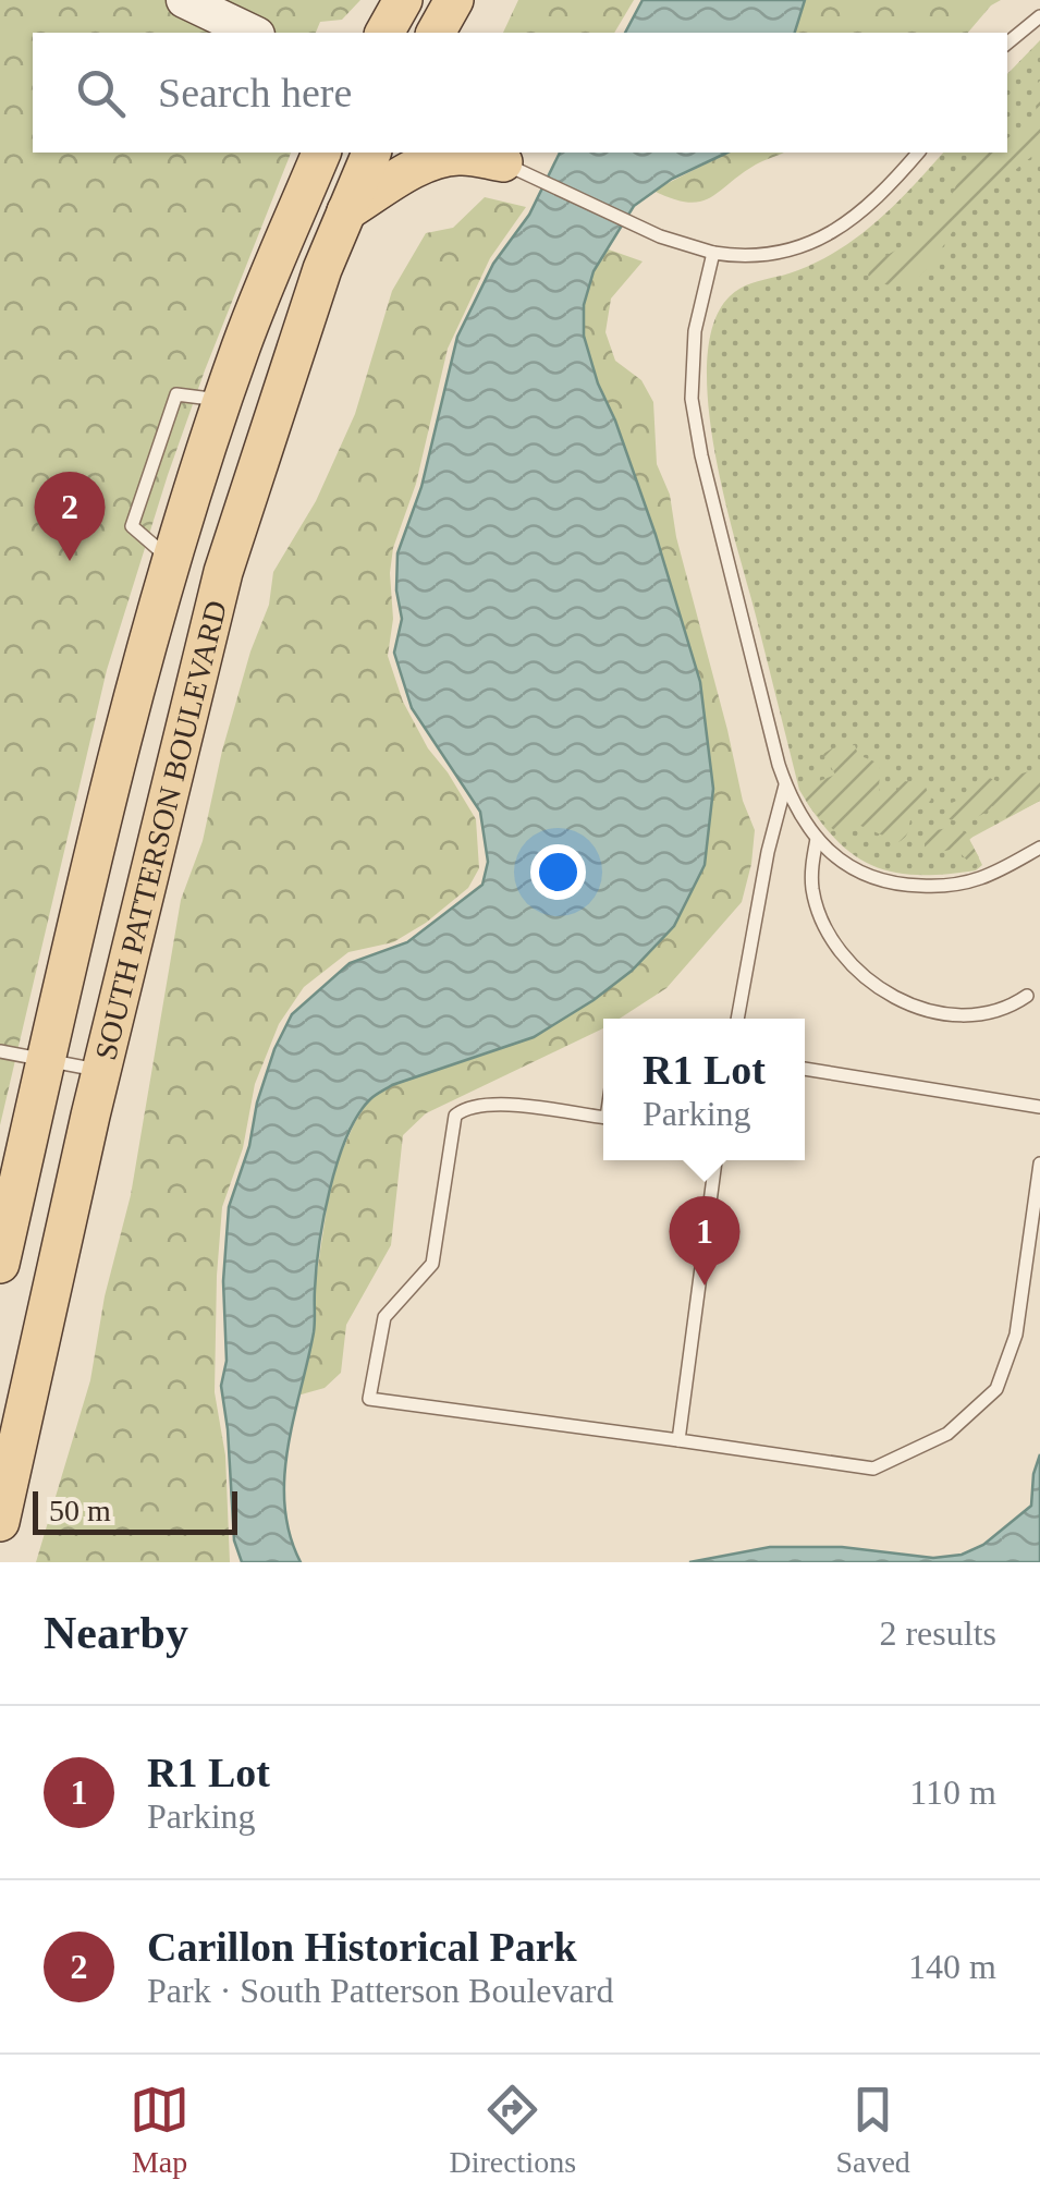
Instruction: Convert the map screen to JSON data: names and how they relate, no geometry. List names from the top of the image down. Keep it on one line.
{"streets":{"main road":["SOUTH PATTERSON BOULEVARD"]},"scale_bar":"50 m","page":{"search":"Search here","pins":["2","1"],"popup":["R1 Lot","Parking"],"scale":"50 m","heading":["Nearby","2 results"],"list":[{"mark":"1","name":"R1 Lot","note":"Parking","value":"110 m"},{"mark":"2","name":"Carillon Historical Park","note":"Park · South Patterson Boulevard","value":"140 m"}],"nav":["Map","Directions","Saved"]}}
